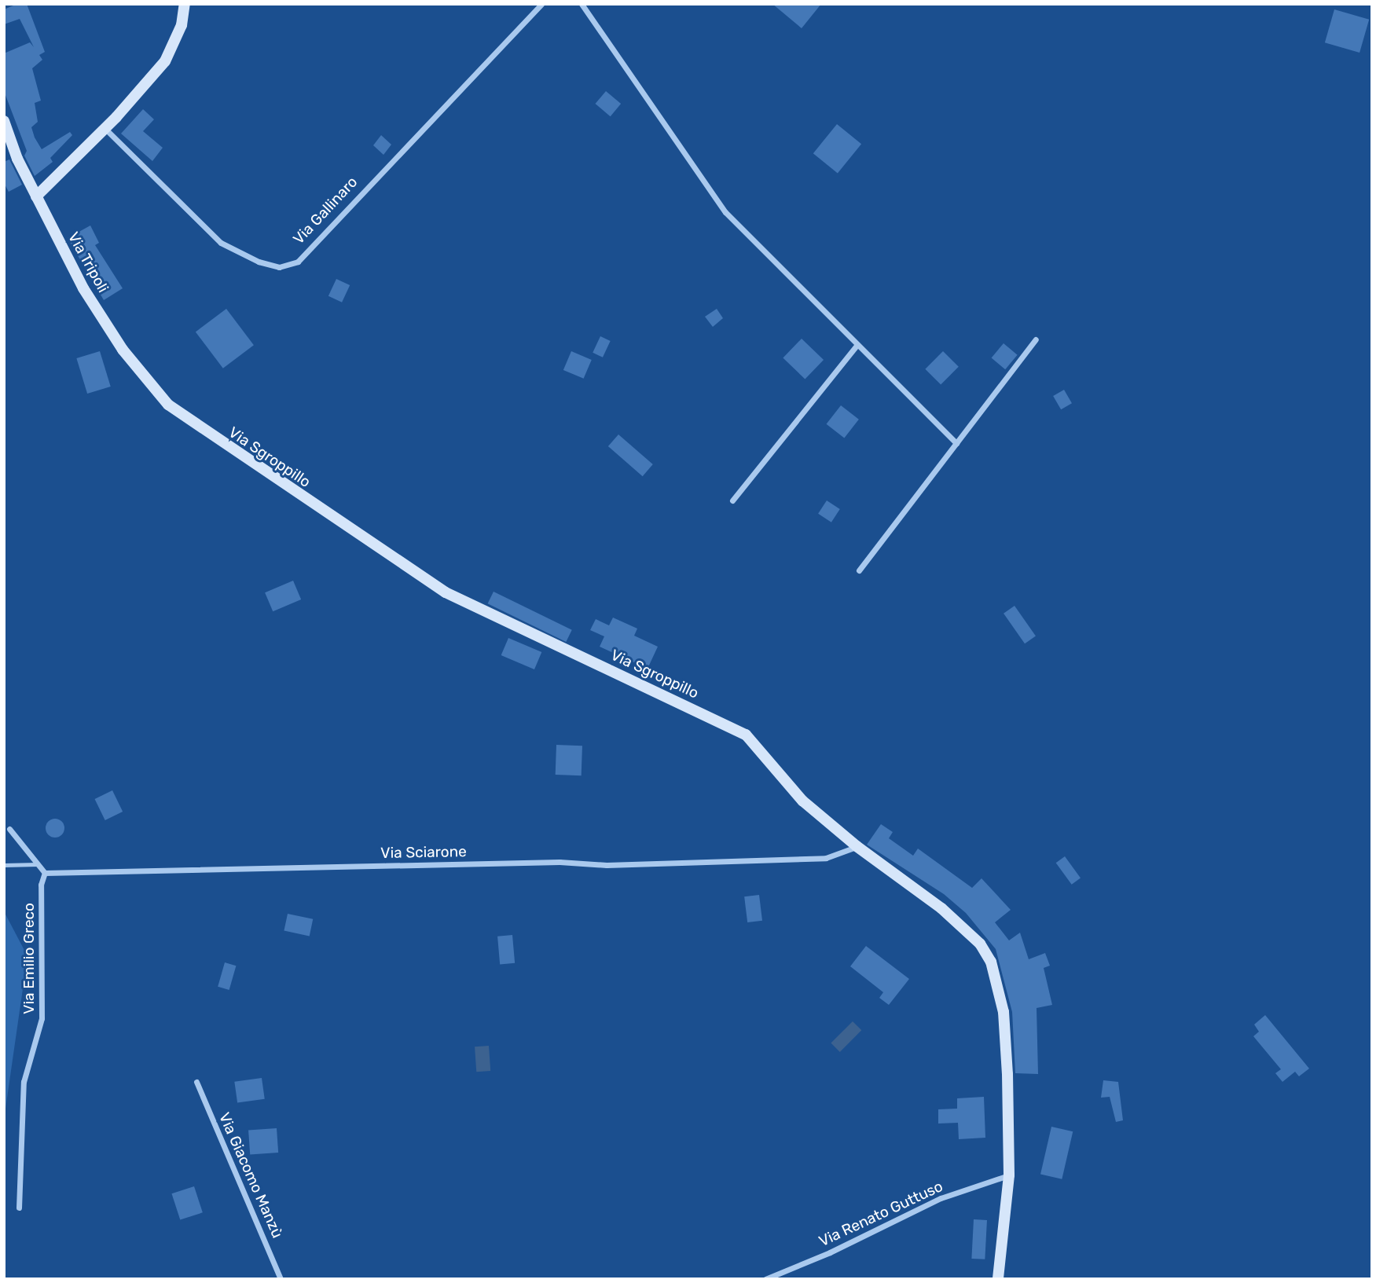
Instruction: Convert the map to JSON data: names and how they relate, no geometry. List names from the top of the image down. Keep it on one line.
{"streets":{"main road":["Via Tripoli","Via Sgroppillo"],"street":["Via Gallinaro","Via Sciarone","Via Emilio Greco","Via Giacomo Manzù","Via Renato Guttuso"]},"crossings":[["Via Tripoli","Via Sgroppillo"],["Via Sgroppillo","Via Sciarone"],["Via Sgroppillo","Via Renato Guttuso"],["Via Sciarone","Via Emilio Greco"]]}
